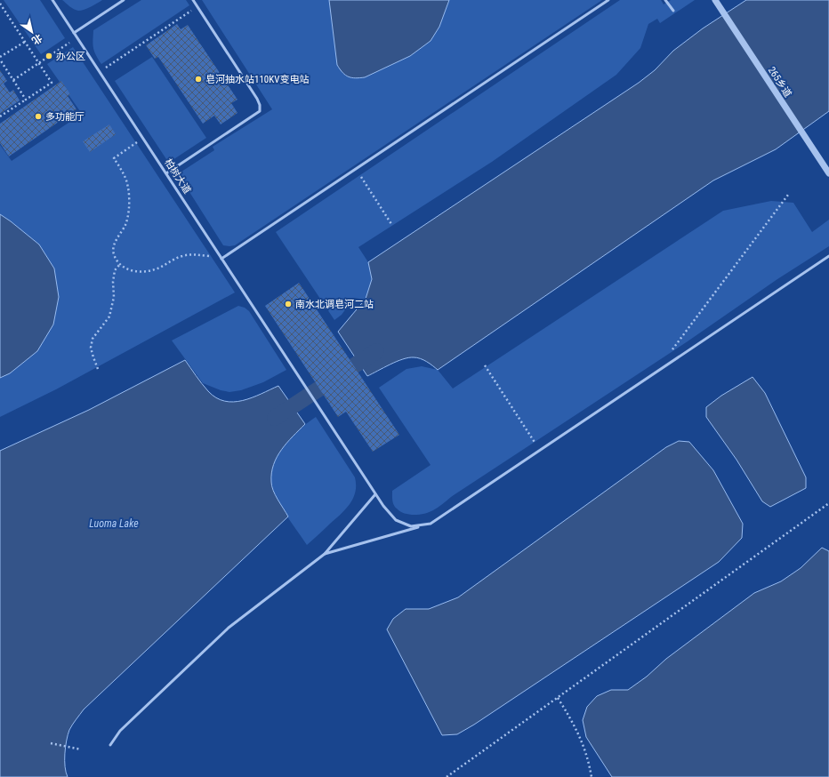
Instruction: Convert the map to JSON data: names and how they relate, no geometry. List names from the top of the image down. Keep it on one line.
{"streets":{"street":["265乡道"],"lane":["柏树大道"]},"water":["Luoma Lake"],"places":["办公区","皂河抽水站110KV变电站","多功能厅","南水北调皂河二站"],"north":"bottom right"}
